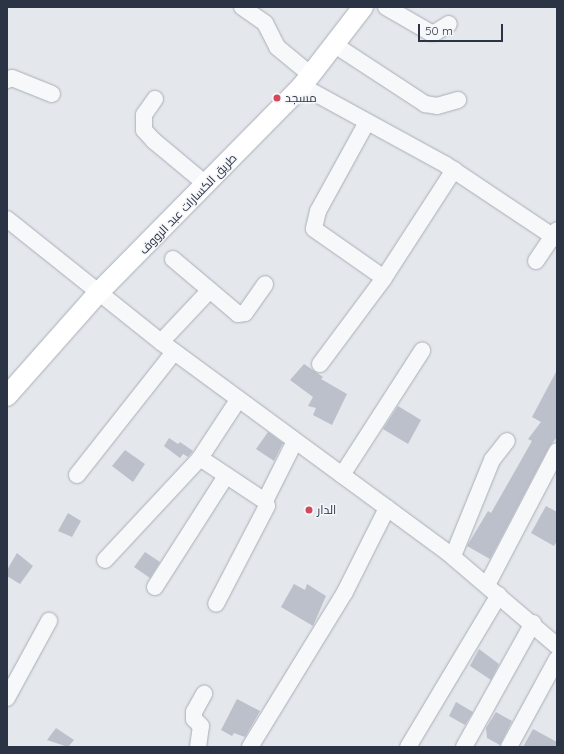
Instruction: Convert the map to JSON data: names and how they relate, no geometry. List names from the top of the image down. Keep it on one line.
{"streets":{"main road":["طريق الكسارات عبد الرووف"]},"places":["مسجد","الدار"],"scale_bar":"50 m"}
